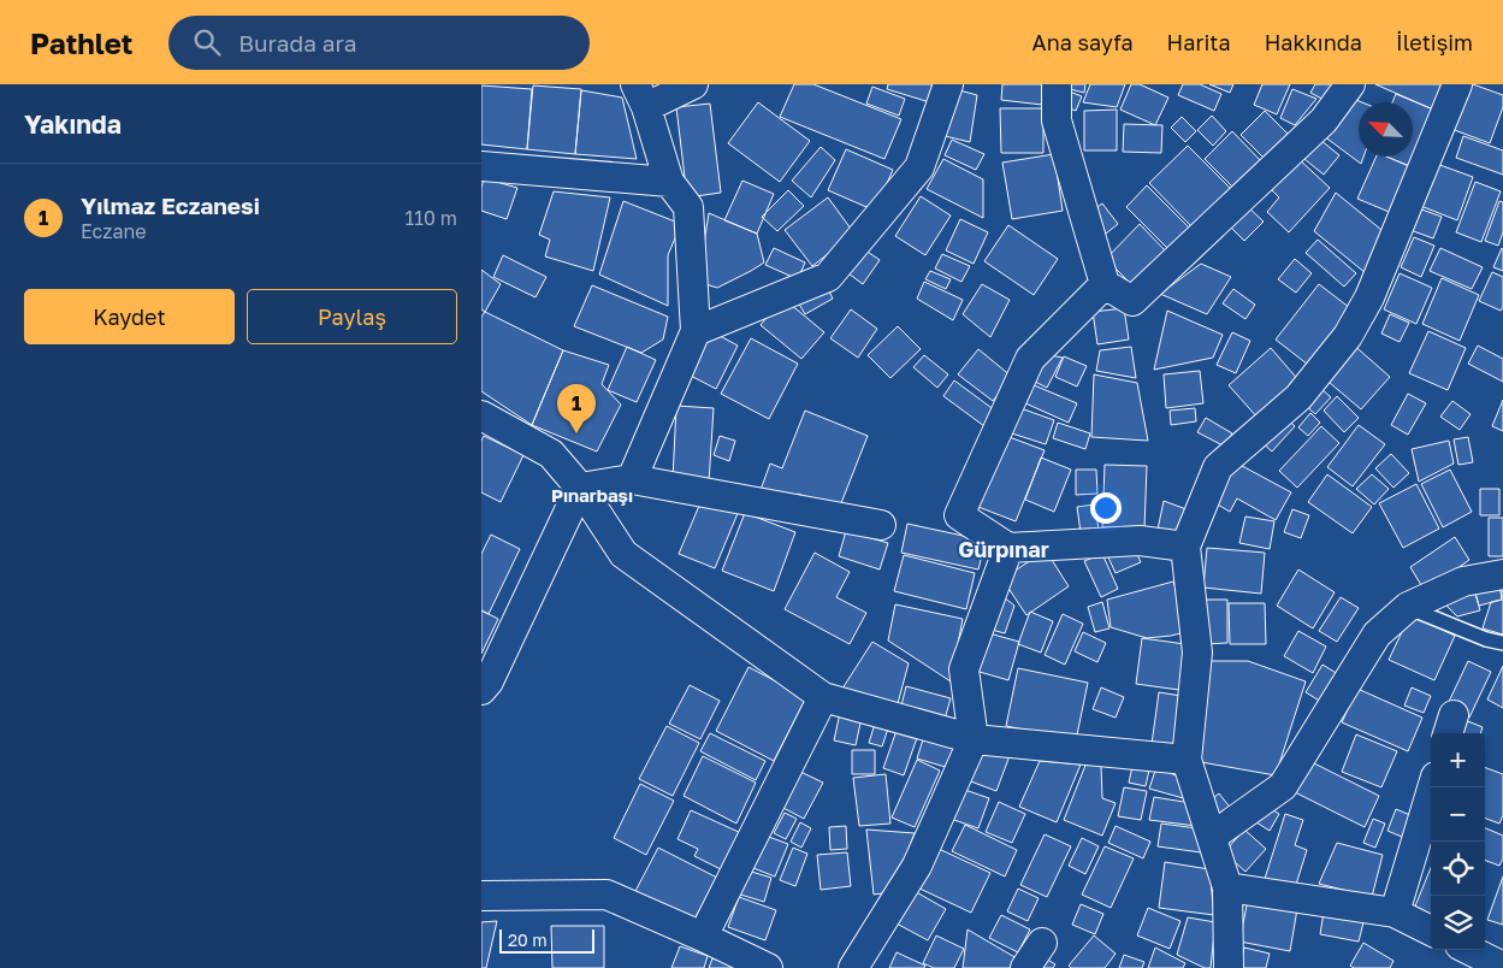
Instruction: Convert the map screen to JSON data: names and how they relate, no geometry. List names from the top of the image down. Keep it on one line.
{"districts":["Pınarbaşı","Gürpınar"],"scale_bar":"20 m","north":"top left","page":{"header":"Pathlet","search":"Burada ara","nav":["Ana sayfa","Harita","Hakkında","İletişim"],"heading":"Yakında","list":[{"mark":"1","name":"Yılmaz Eczanesi","note":"Eczane","value":"110 m"}],"buttons":["Kaydet","Paylaş"],"pins":"1","map_buttons":["+","−"],"scale":"20 m"}}
